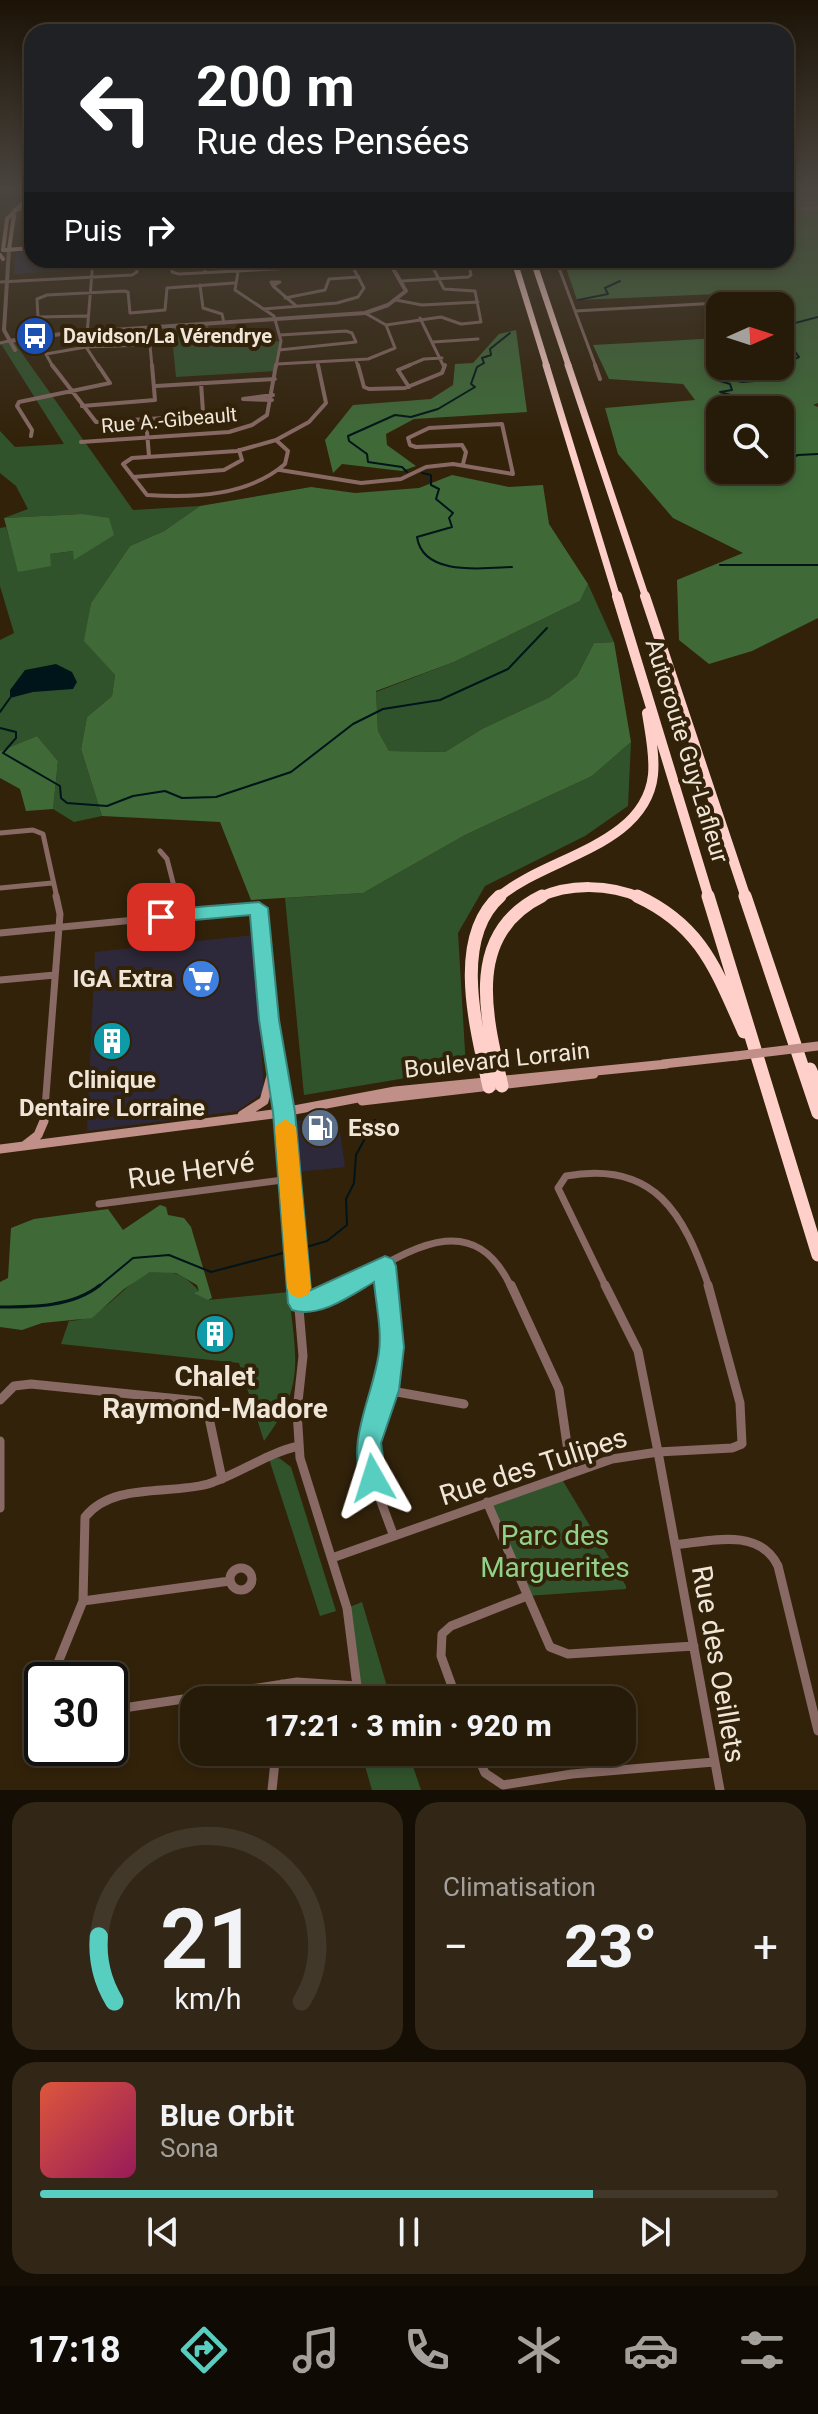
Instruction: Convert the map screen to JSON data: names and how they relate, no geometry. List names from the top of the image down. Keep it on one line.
{"streets":{"highway":["Autoroute Guy-Lafleur"],"main road":["Boulevard Lorrain"],"street":["Rue A.-Gibeault","Rue Hervé","Rue des Tulipes","Rue des Oeillets"]},"crossings":[["Rue des Tulipes","Rue des Oeillets"]],"parks":["Parc des Marguerites"],"places":{"bus stop":["Davidson/La Vérendrye"],"supermarket":["IGA Extra"],"building":["Clinique Dentaire Lorraine","Chalet Raymond-Madore"],"fuel station":["Esso"]},"north":"right","page":{"turn":["200 m","Rue des Pensées"],"then":"Puis","limit":"30","trip":"17:21 · 3 min · 920 m","tile":"Climatisation","heat":["−","23°","+"],"song":["Blue Orbit","Sona"],"tabs":"17:18","gauge":["21","km/h"]}}
